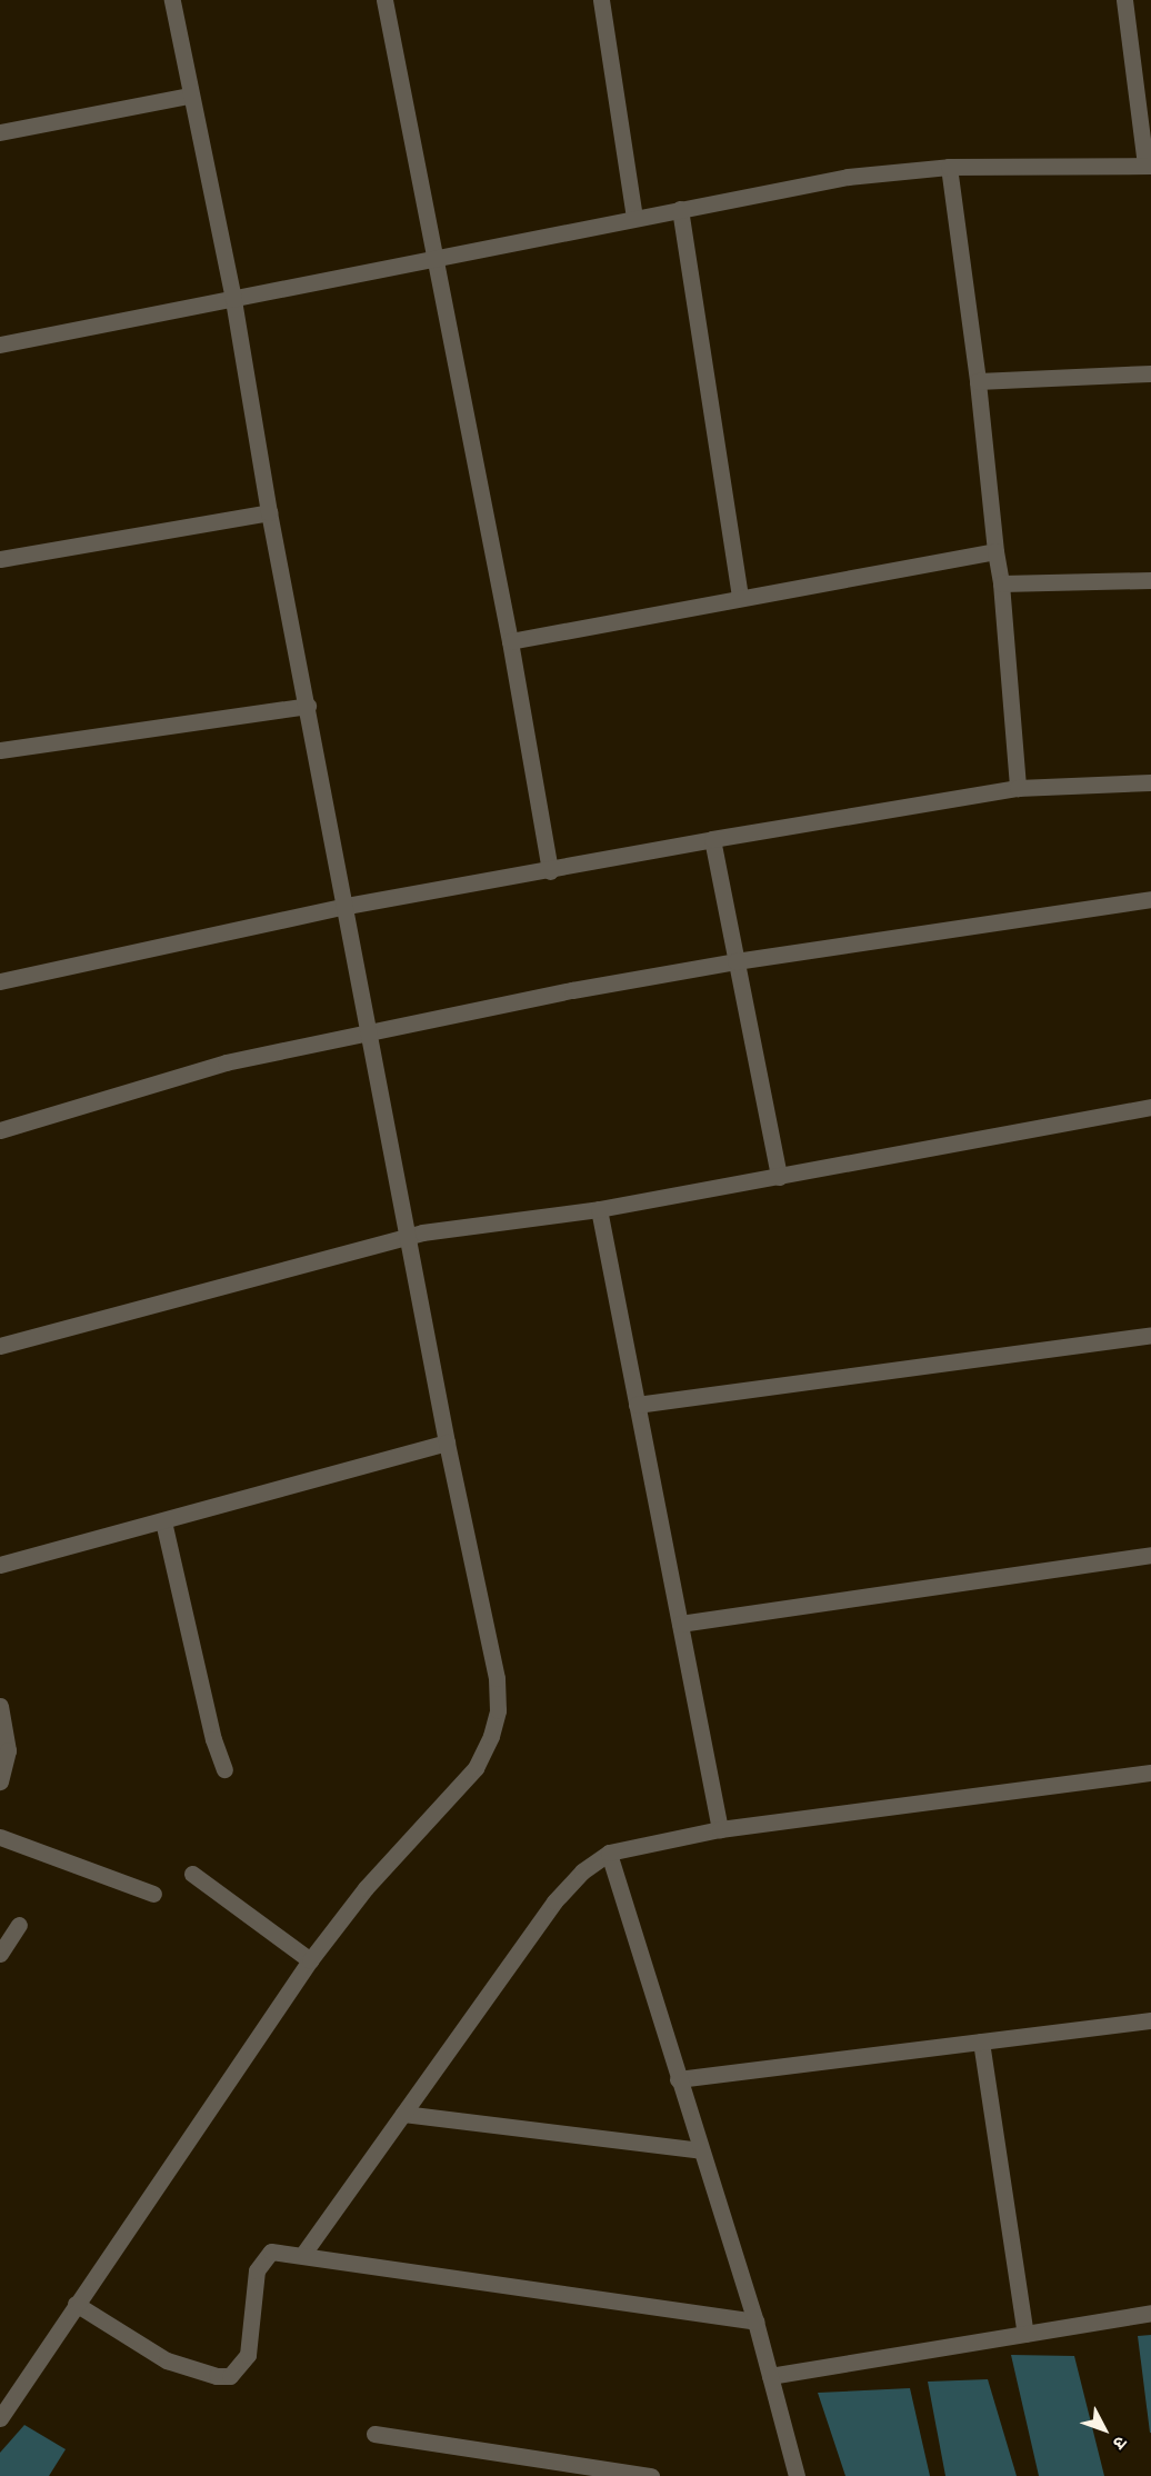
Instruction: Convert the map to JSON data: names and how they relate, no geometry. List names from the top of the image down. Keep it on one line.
{"north":"bottom right"}
